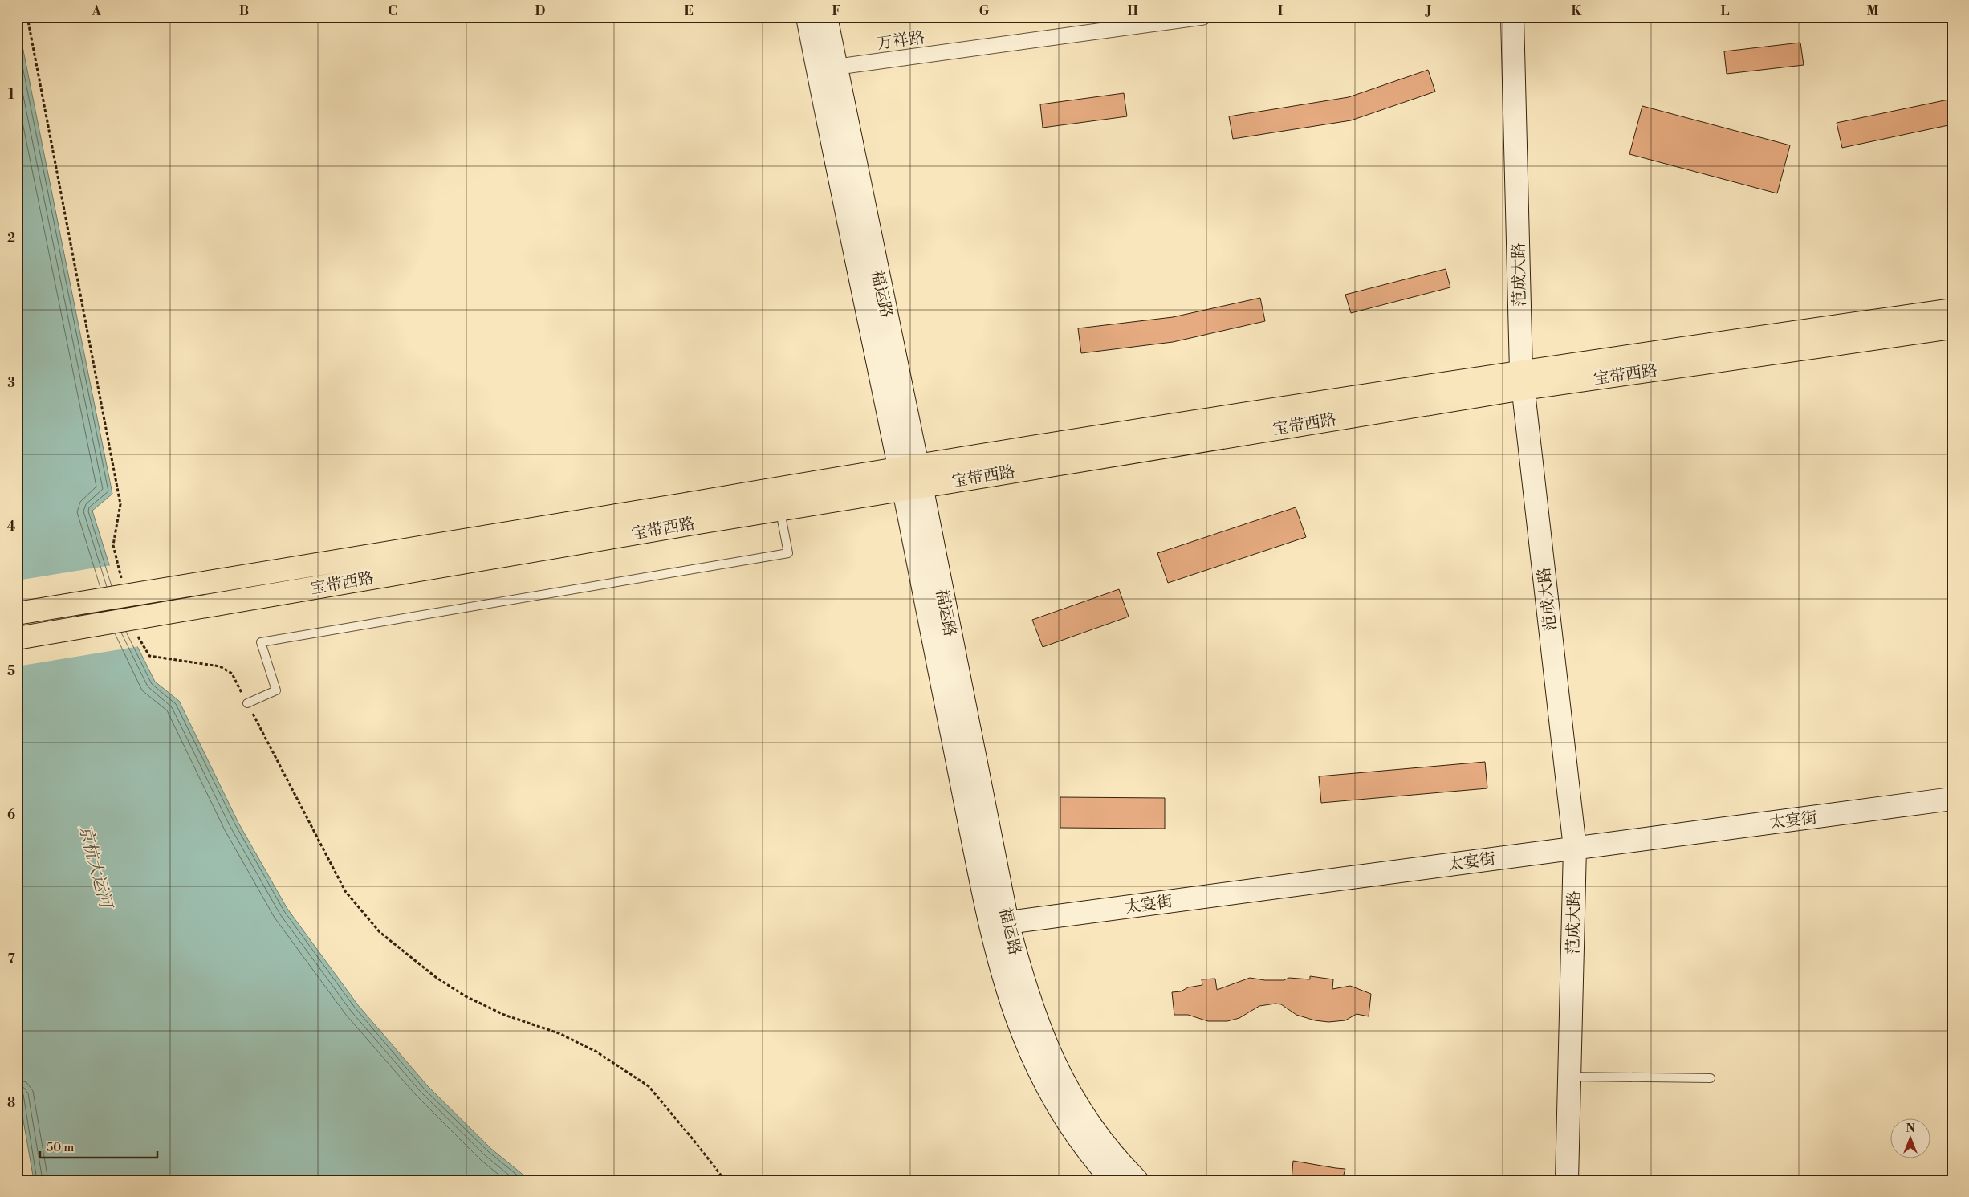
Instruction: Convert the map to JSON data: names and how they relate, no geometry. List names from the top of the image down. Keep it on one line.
{"streets":{"main road":["宝带西路"],"street":["万祥路","范成大路","福运路","太宴街"]},"crossings":[["万祥路","福运路"],["范成大路","宝带西路"],["范成大路","太宴街"],["福运路","宝带西路"],["福运路","太宴街"]],"water":["京杭大运河"],"scale_bar":"50 m","north":"top","grid":{"columns":["A","B","C","D","E","F","G","H","I","J","K","L","M"],"rows":["1","2","3","4","5","6","7","8"]}}
